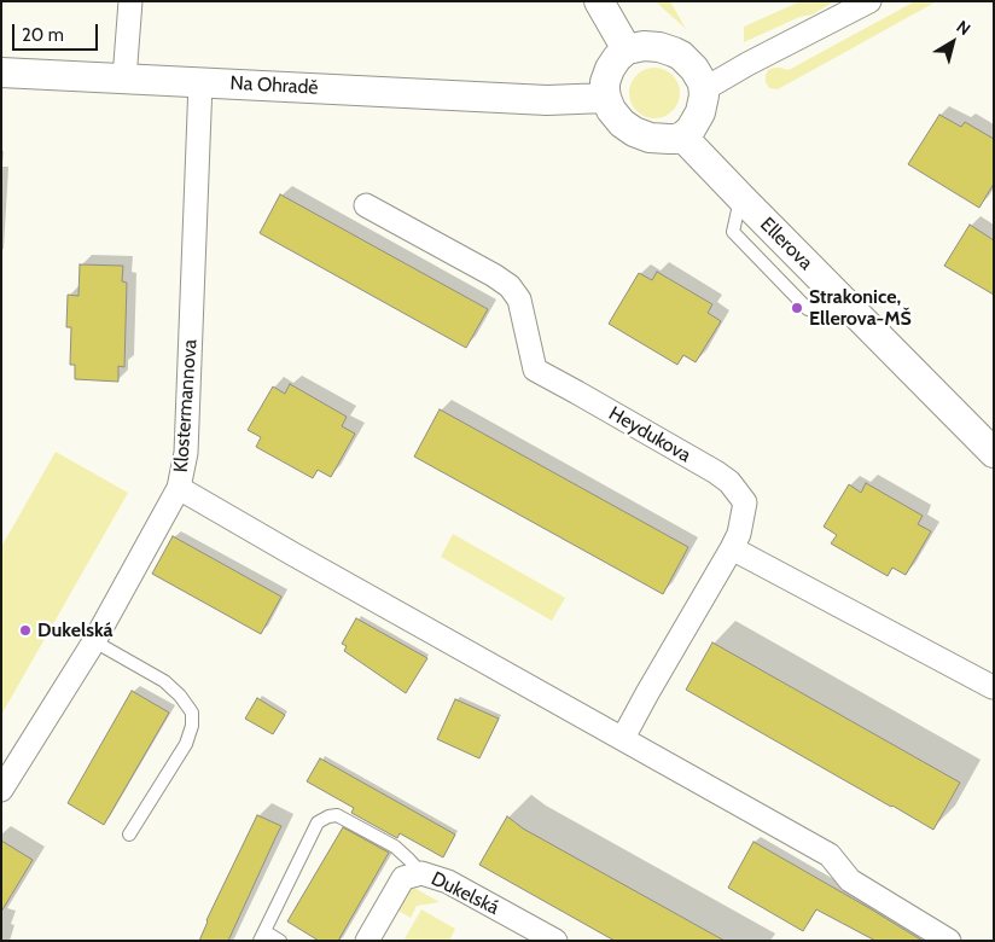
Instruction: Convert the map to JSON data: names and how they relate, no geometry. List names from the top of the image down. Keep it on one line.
{"streets":{"street":["Na Ohradě","Ellerova","Klostermannova","Heydukova","Dukelská"]},"crossings":[["Na Ohradě","Ellerova"],["Na Ohradě","Klostermannova"]],"places":["Strakonice, Ellerova-MŠ","Dukelská"],"scale_bar":"20 m","north":"top right"}
